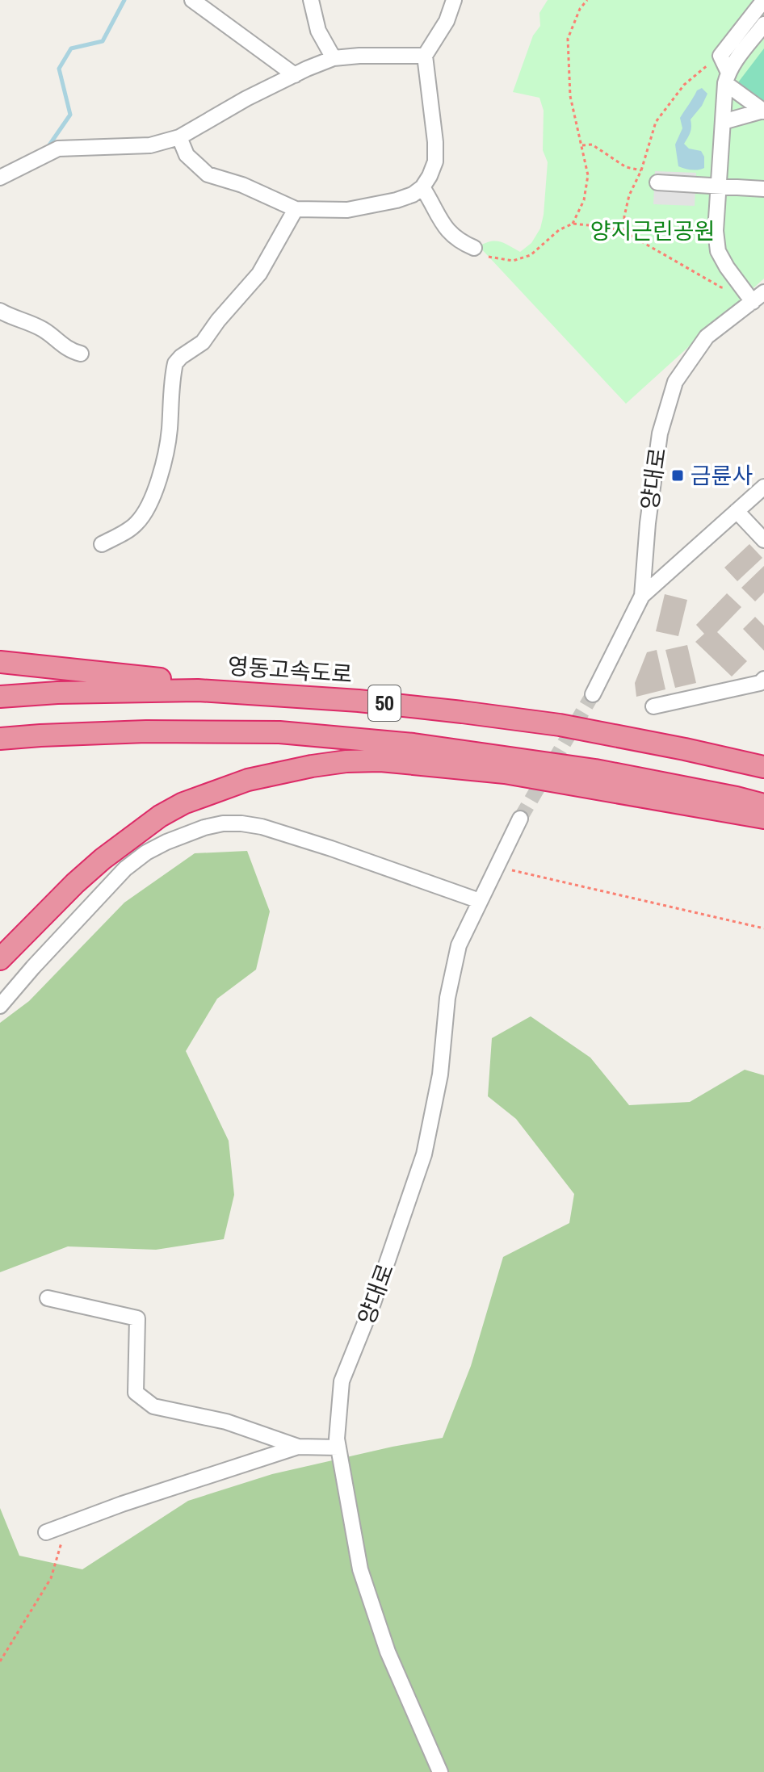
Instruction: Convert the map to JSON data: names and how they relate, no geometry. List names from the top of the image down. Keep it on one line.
{"streets":{"highway":["영동고속도로","50"],"street":["양대로"]},"parks":["양지근린공원"],"places":{"transit":["금륜사"]}}
